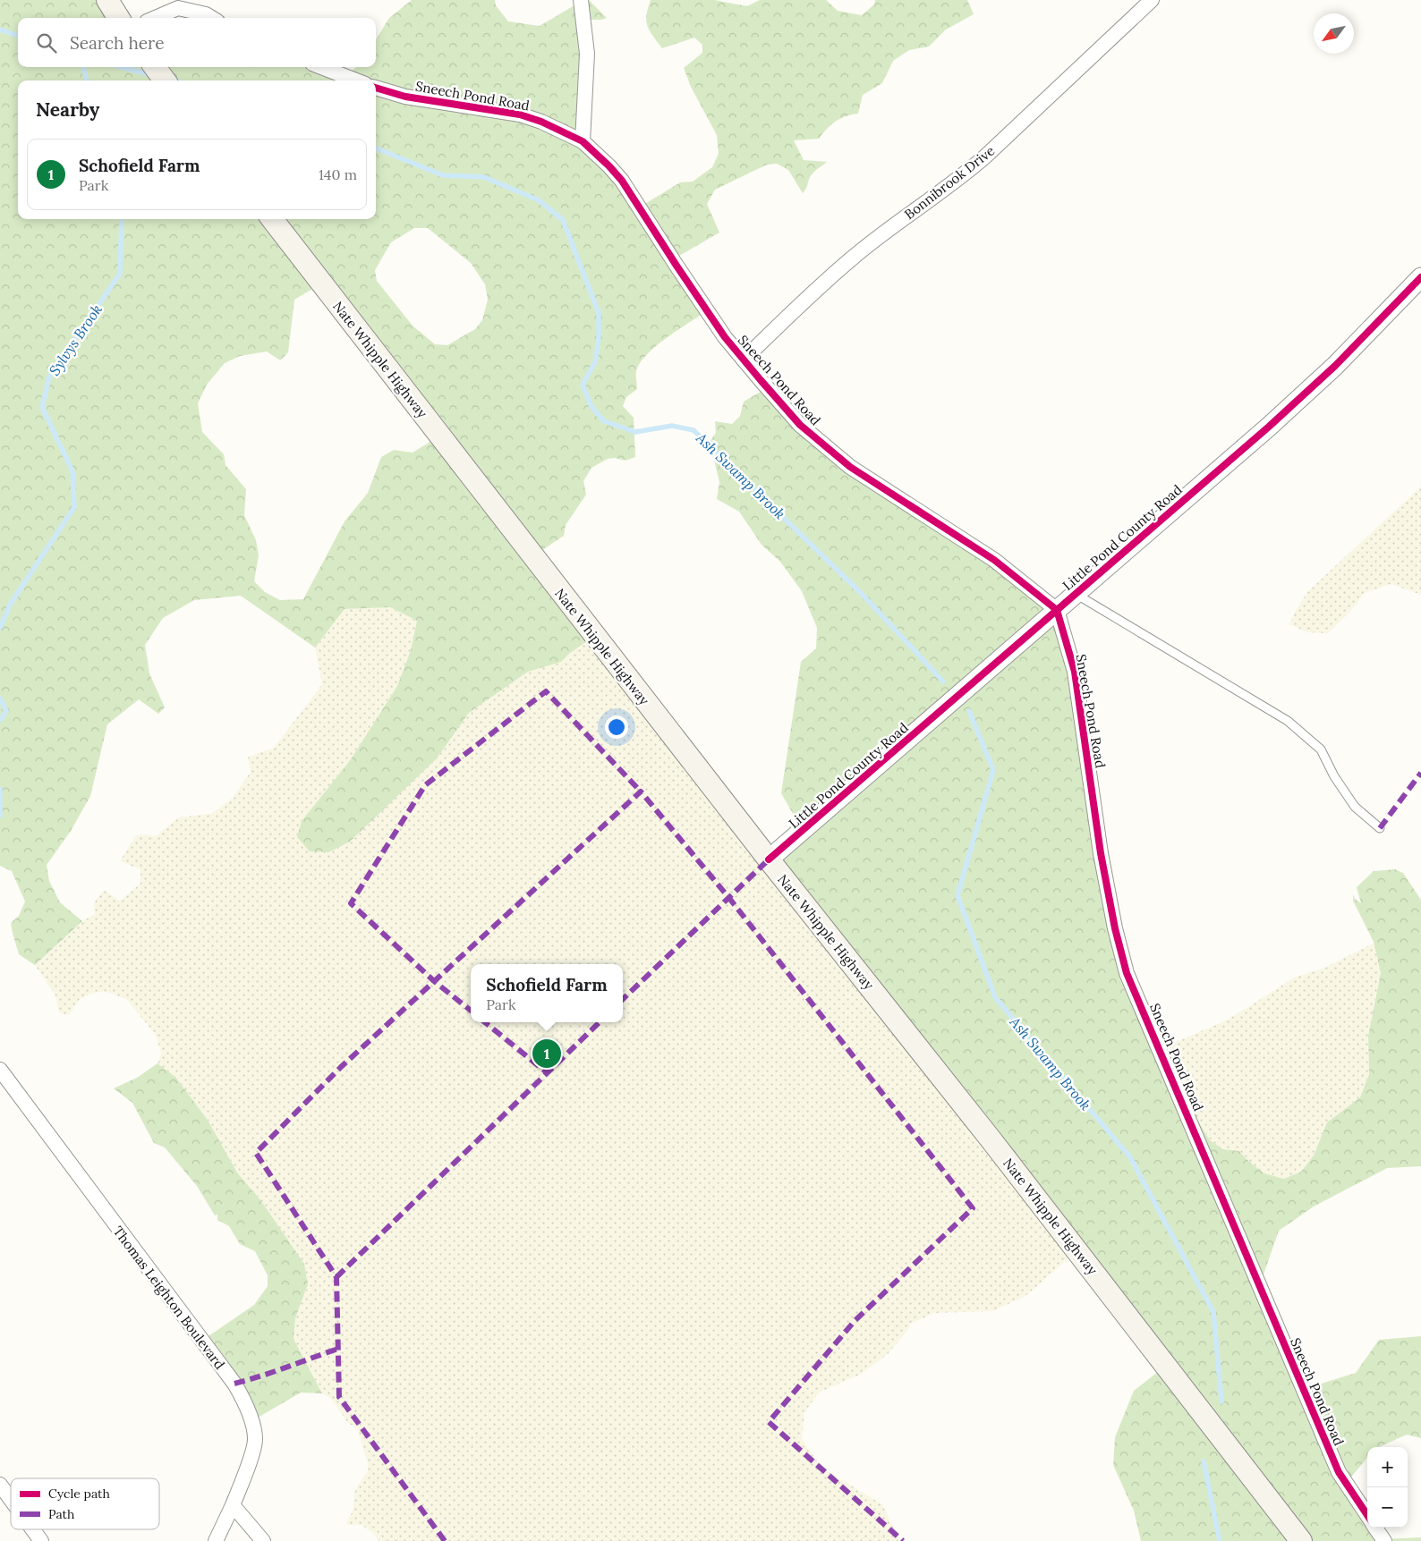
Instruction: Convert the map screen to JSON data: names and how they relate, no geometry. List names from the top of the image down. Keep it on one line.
{"streets":{"main road":["Nate Whipple Highway"],"street":["Sneech Pond Road","Bonnibrook Drive","Little Pond County Road","Thomas Leighton Boulevard"]},"crossings":[["Sneech Pond Road","Bonnibrook Drive"],["Sneech Pond Road","Little Pond County Road"],["Nate Whipple Highway","Little Pond County Road"]],"water":["Sylvys Brook","Ash Swamp Brook"],"legend":["Cycle path","Path"],"north":"bottom left","page":{"search":"Search here","heading":"Nearby","list":[{"mark":"1","name":"Schofield Farm","note":"Park","value":"140 m"}],"popup":["Schofield Farm","Park"],"pins":"1","map_buttons":["+","−"]}}
